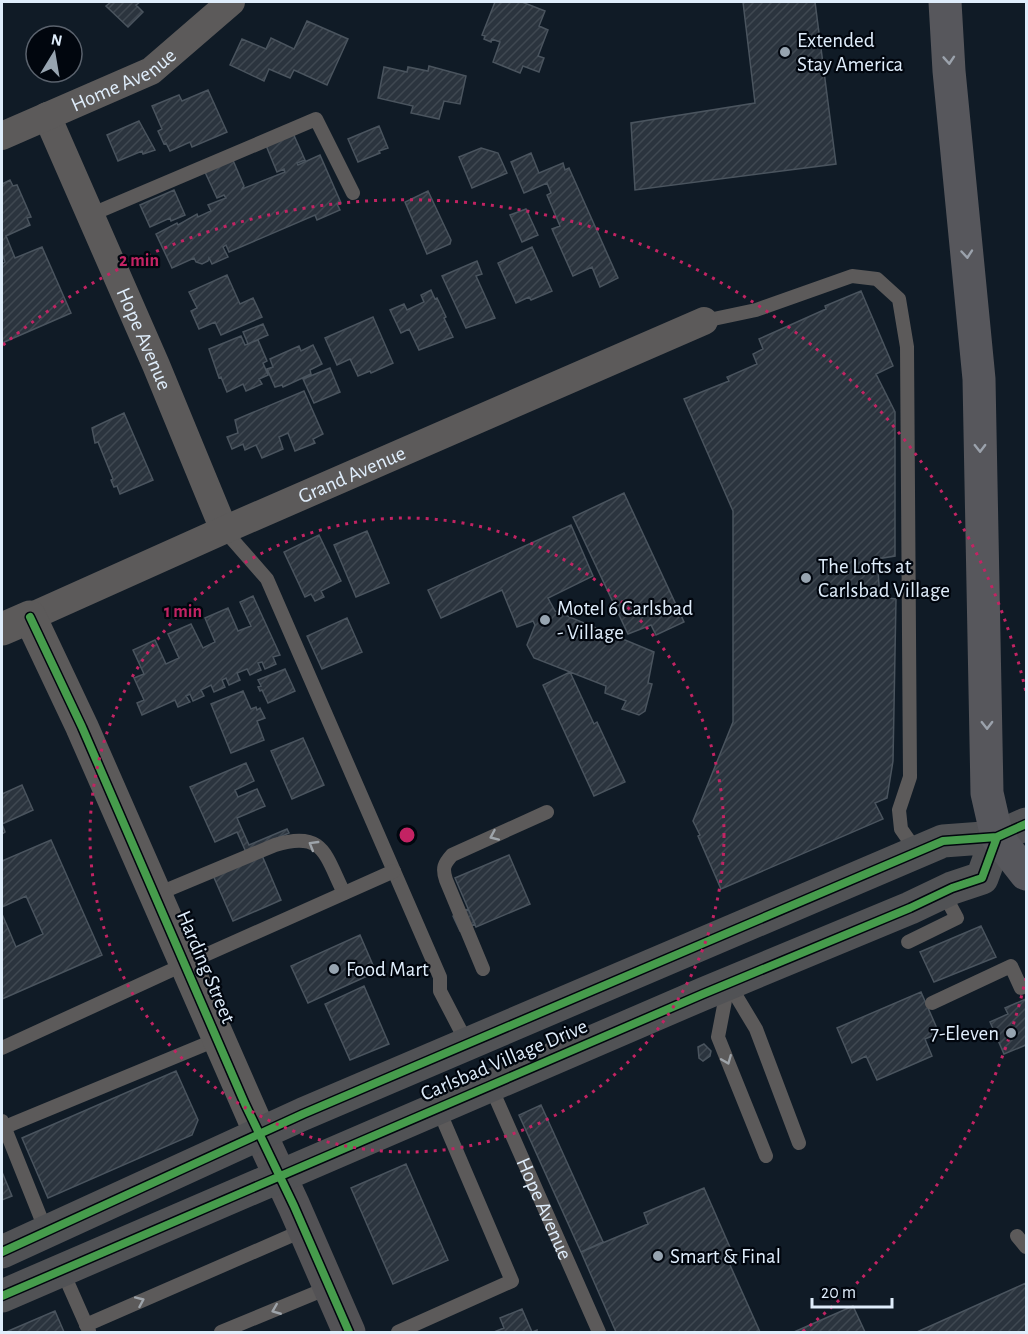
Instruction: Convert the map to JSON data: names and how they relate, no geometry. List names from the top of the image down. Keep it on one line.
{"streets":{"main road":["Harding Street","Carlsbad Village Drive"],"street":["Home Avenue","Hope Avenue","Grand Avenue"]},"crossings":[["Home Avenue","Hope Avenue"],["Hope Avenue","Grand Avenue"],["Hope Avenue","Carlsbad Village Drive"],["Grand Avenue","Harding Street"],["Harding Street","Carlsbad Village Drive"]],"places":["Extended Stay America","The Lofts at Carlsbad Village","Motel 6 Carlsbad - Village","Food Mart","7-Eleven","Smart & Final"],"scale_bar":"20 m","north":"top","rings":["2 min","1 min"]}
